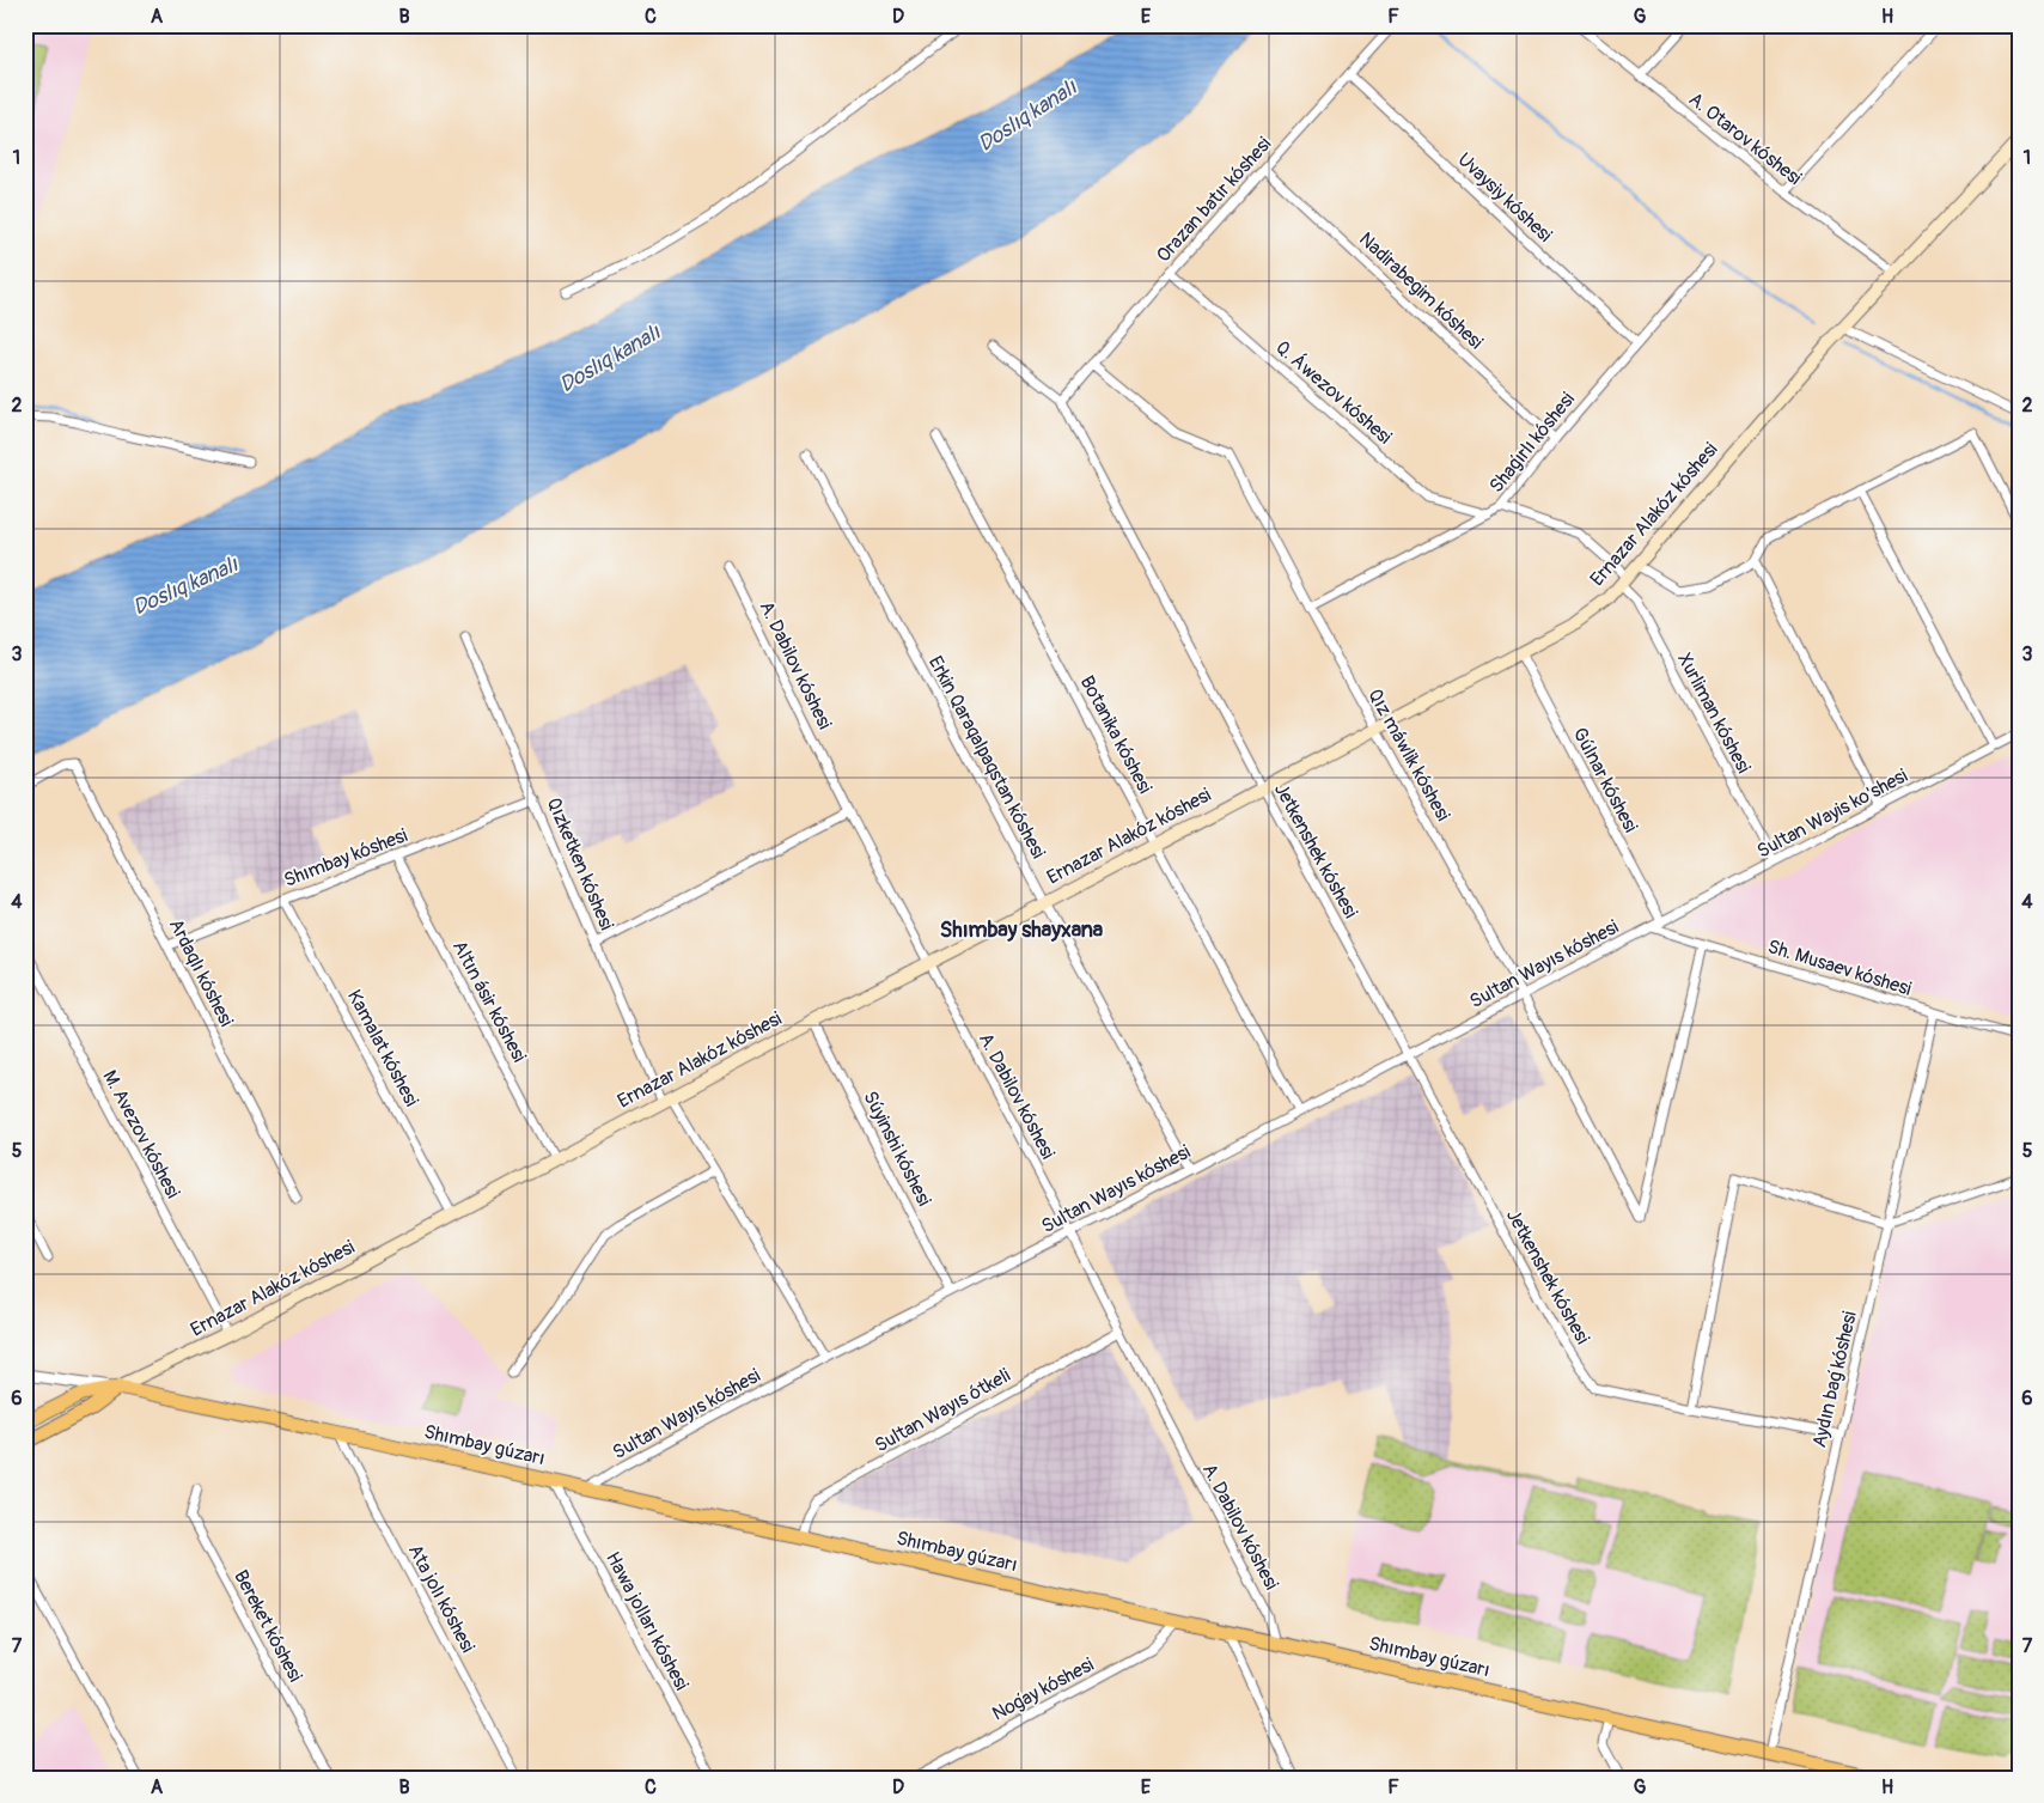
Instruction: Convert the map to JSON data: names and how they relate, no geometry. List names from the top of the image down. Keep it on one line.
{"streets":{"main road":["Ernazar Alakóz kóshesi","Shımbay gúzarı"],"street":["A. Otarov kóshesi","Uvaysiy kóshesi","Orazan batır kóshesi","Nadirabegim kóshesi","Q. Áwezov kóshesi","Shaǵırlı kóshesi","A. Dabilov kóshesi","Xurliman kóshesi","Botanika kóshesi","Qız máwlik kóshesi","Erkin Qaraqalpaqstan kóshesi","Gúlnar kóshesi","Sultan Wayis ko'shesi","Jetkenshek kóshesi","Shımbay kóshesi","Qızketken kóshesi","Sultan Wayıs kóshesi","Sh. Musaev kóshesi","Ardaqlı kóshesi","Altın ásir kóshesi","Kamalat kóshesi","M. Avezov kóshesi","Súyinshi kóshesi","Aydın baǵ kóshesi","Sultan Wayıs ótkeli","Ata jolı kóshesi","Hawa jolları kóshesi","Bereket kóshesi","Noǵay kóshesi"]},"crossings":[["A. Otarov kóshesi","Ernazar Alakóz kóshesi"],["Uvaysiy kóshesi","Orazan batır kóshesi"],["Uvaysiy kóshesi","Shaǵırlı kóshesi"],["Orazan batır kóshesi","Nadirabegim kóshesi"],["Orazan batır kóshesi","Q. Áwezov kóshesi"],["Orazan batır kóshesi","Qız máwlik kóshesi"],["Orazan batır kóshesi","Jetkenshek kóshesi"],["Nadirabegim kóshesi","Shaǵırlı kóshesi"],["Q. Áwezov kóshesi","Shaǵırlı kóshesi"],["Shaǵırlı kóshesi","Xurliman kóshesi"],["Shaǵırlı kóshesi","Qız máwlik kóshesi"],["Ernazar Alakóz kóshesi","A. Dabilov kóshesi"],["Ernazar Alakóz kóshesi","Xurliman kóshesi"],["Ernazar Alakóz kóshesi","Botanika kóshesi"],["Ernazar Alakóz kóshesi","Qız máwlik kóshesi"],["Ernazar Alakóz kóshesi","Erkin Qaraqalpaqstan kóshesi"],["Ernazar Alakóz kóshesi","Gúlnar kóshesi"],["Ernazar Alakóz kóshesi","Jetkenshek kóshesi"],["Ernazar Alakóz kóshesi","Qızketken kóshesi"],["Ernazar Alakóz kóshesi","Altın ásir kóshesi"],["Ernazar Alakóz kóshesi","Kamalat kóshesi"],["Ernazar Alakóz kóshesi","M. Avezov kóshesi"],["Ernazar Alakóz kóshesi","Súyinshi kóshesi"],["Ernazar Alakóz kóshesi","Shımbay gúzarı"],["A. Dabilov kóshesi","Sultan Wayıs kóshesi"],["A. Dabilov kóshesi","Sultan Wayıs ótkeli"],["A. Dabilov kóshesi","Shımbay gúzarı"],["Xurliman kóshesi","Sultan Wayis ko'shesi"],["Botanika kóshesi","Sultan Wayıs kóshesi"],["Qız máwlik kóshesi","Sultan Wayıs kóshesi"],["Qız máwlik kóshesi","Sh. Musaev kóshesi"],["Erkin Qaraqalpaqstan kóshesi","Sultan Wayıs kóshesi"],["Gúlnar kóshesi","Sultan Wayis ko'shesi"],["Gúlnar kóshesi","Sultan Wayıs kóshesi"],["Sultan Wayis ko'shesi","Sultan Wayıs kóshesi"],["Jetkenshek kóshesi","Sultan Wayıs kóshesi"],["Shımbay kóshesi","Qızketken kóshesi"],["Shımbay kóshesi","Ardaqlı kóshesi"],["Shımbay kóshesi","Altın ásir kóshesi"],["Shımbay kóshesi","Kamalat kóshesi"],["Qızketken kóshesi","Sultan Wayıs kóshesi"],["Sultan Wayıs kóshesi","Sh. Musaev kóshesi"],["Sultan Wayıs kóshesi","Súyinshi kóshesi"],["Sultan Wayıs kóshesi","Shımbay gúzarı"],["Sh. Musaev kóshesi","Aydın baǵ kóshesi"],["Aydın baǵ kóshesi","Shımbay gúzarı"],["Sultan Wayıs ótkeli","Shımbay gúzarı"],["Shımbay gúzarı","Ata jolı kóshesi"],["Shımbay gúzarı","Hawa jolları kóshesi"],["Shımbay gúzarı","Noǵay kóshesi"]],"districts":["Shımbay shayxana"],"water":["Doslıq kanalı"],"grid":{"columns":["A","B","C","D","E","F","G","H"],"rows":["1","2","3","4","5","6","7"]}}
